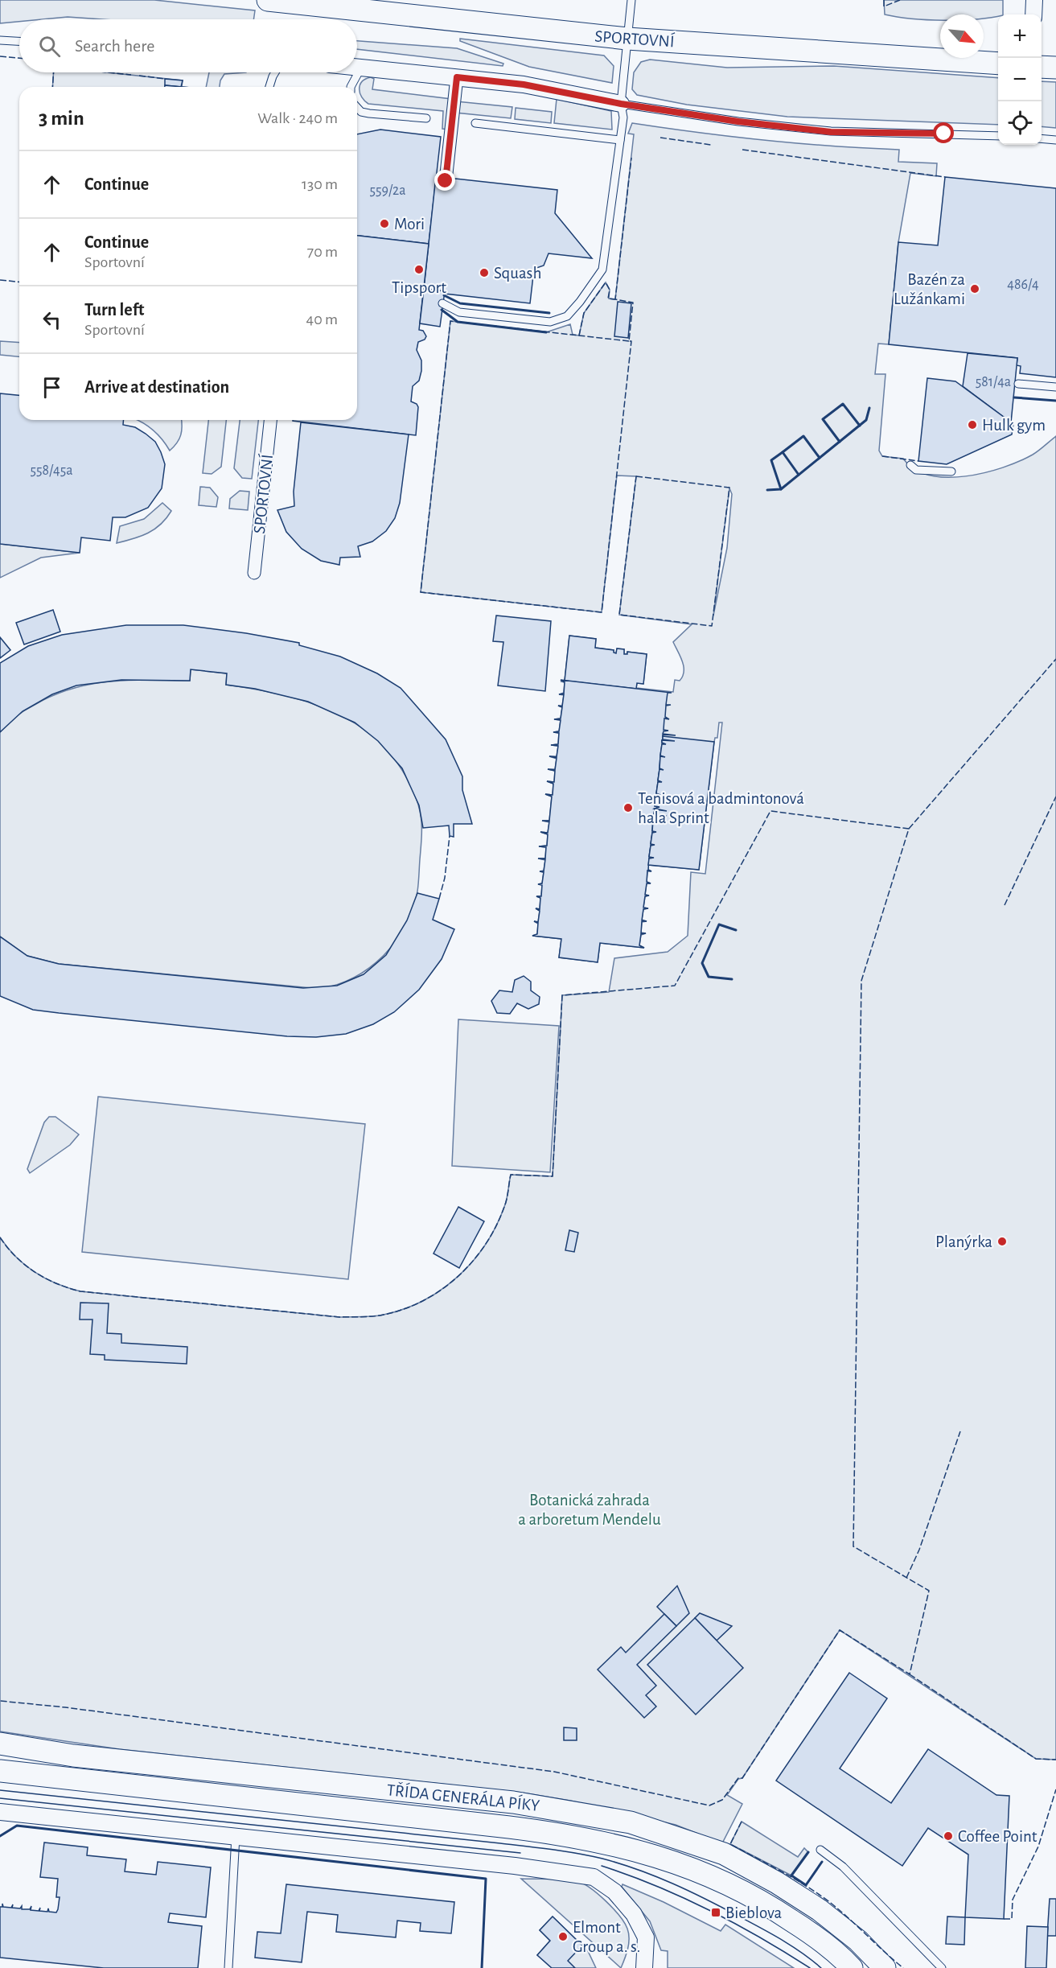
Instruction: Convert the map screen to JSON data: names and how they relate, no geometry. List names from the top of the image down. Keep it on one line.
{"streets":{"main road":["SPORTOVNÍ","TŘÍDA GENERÁLA PÍKY"]},"parks":["Botanická zahrada a arboretum Mendelu"],"places":{"other":["Mori","Tipsport","Squash","Bazén za Lužánkami","Hulk gym","Tenisová a badmintonová hala Sprint","Planýrka","Coffee Point","Elmont Group a. s."],"transit":["Bieblova"]},"house_numbers":["559/2a","486/4","581/4a","558/45a"],"north":"bottom right","page":{"map_buttons":["+","−"],"search":"Search here","heading":["3 min","Walk · 240 m"],"list":[["Continue","130 m"],["Continue","Sportovní","70 m"],["Turn left","Sportovní","40 m"],"Arrive at destination"]}}
